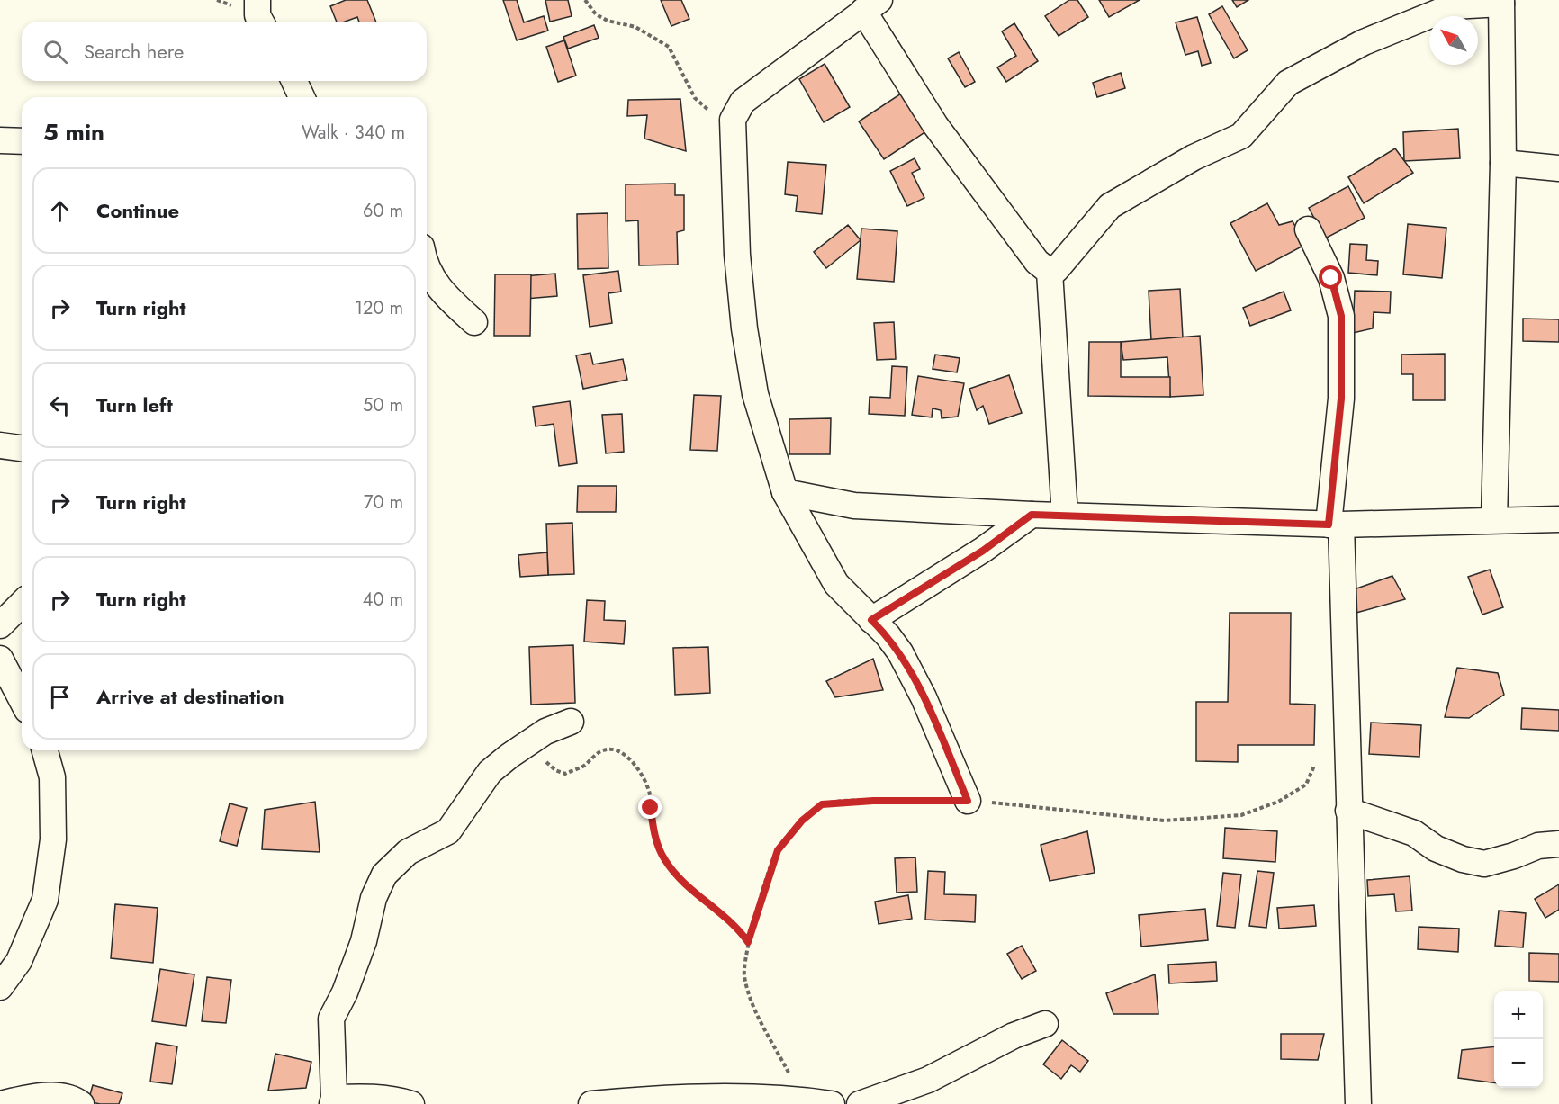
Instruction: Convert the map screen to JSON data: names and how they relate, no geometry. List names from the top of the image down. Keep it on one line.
{"north":"top left","page":{"search":"Search here","heading":["5 min","Walk · 340 m"],"list":[["Continue","60 m"],["Turn right","120 m"],["Turn left","50 m"],["Turn right","70 m"],["Turn right","40 m"],"Arrive at destination"],"map_buttons":["+","−"]}}
